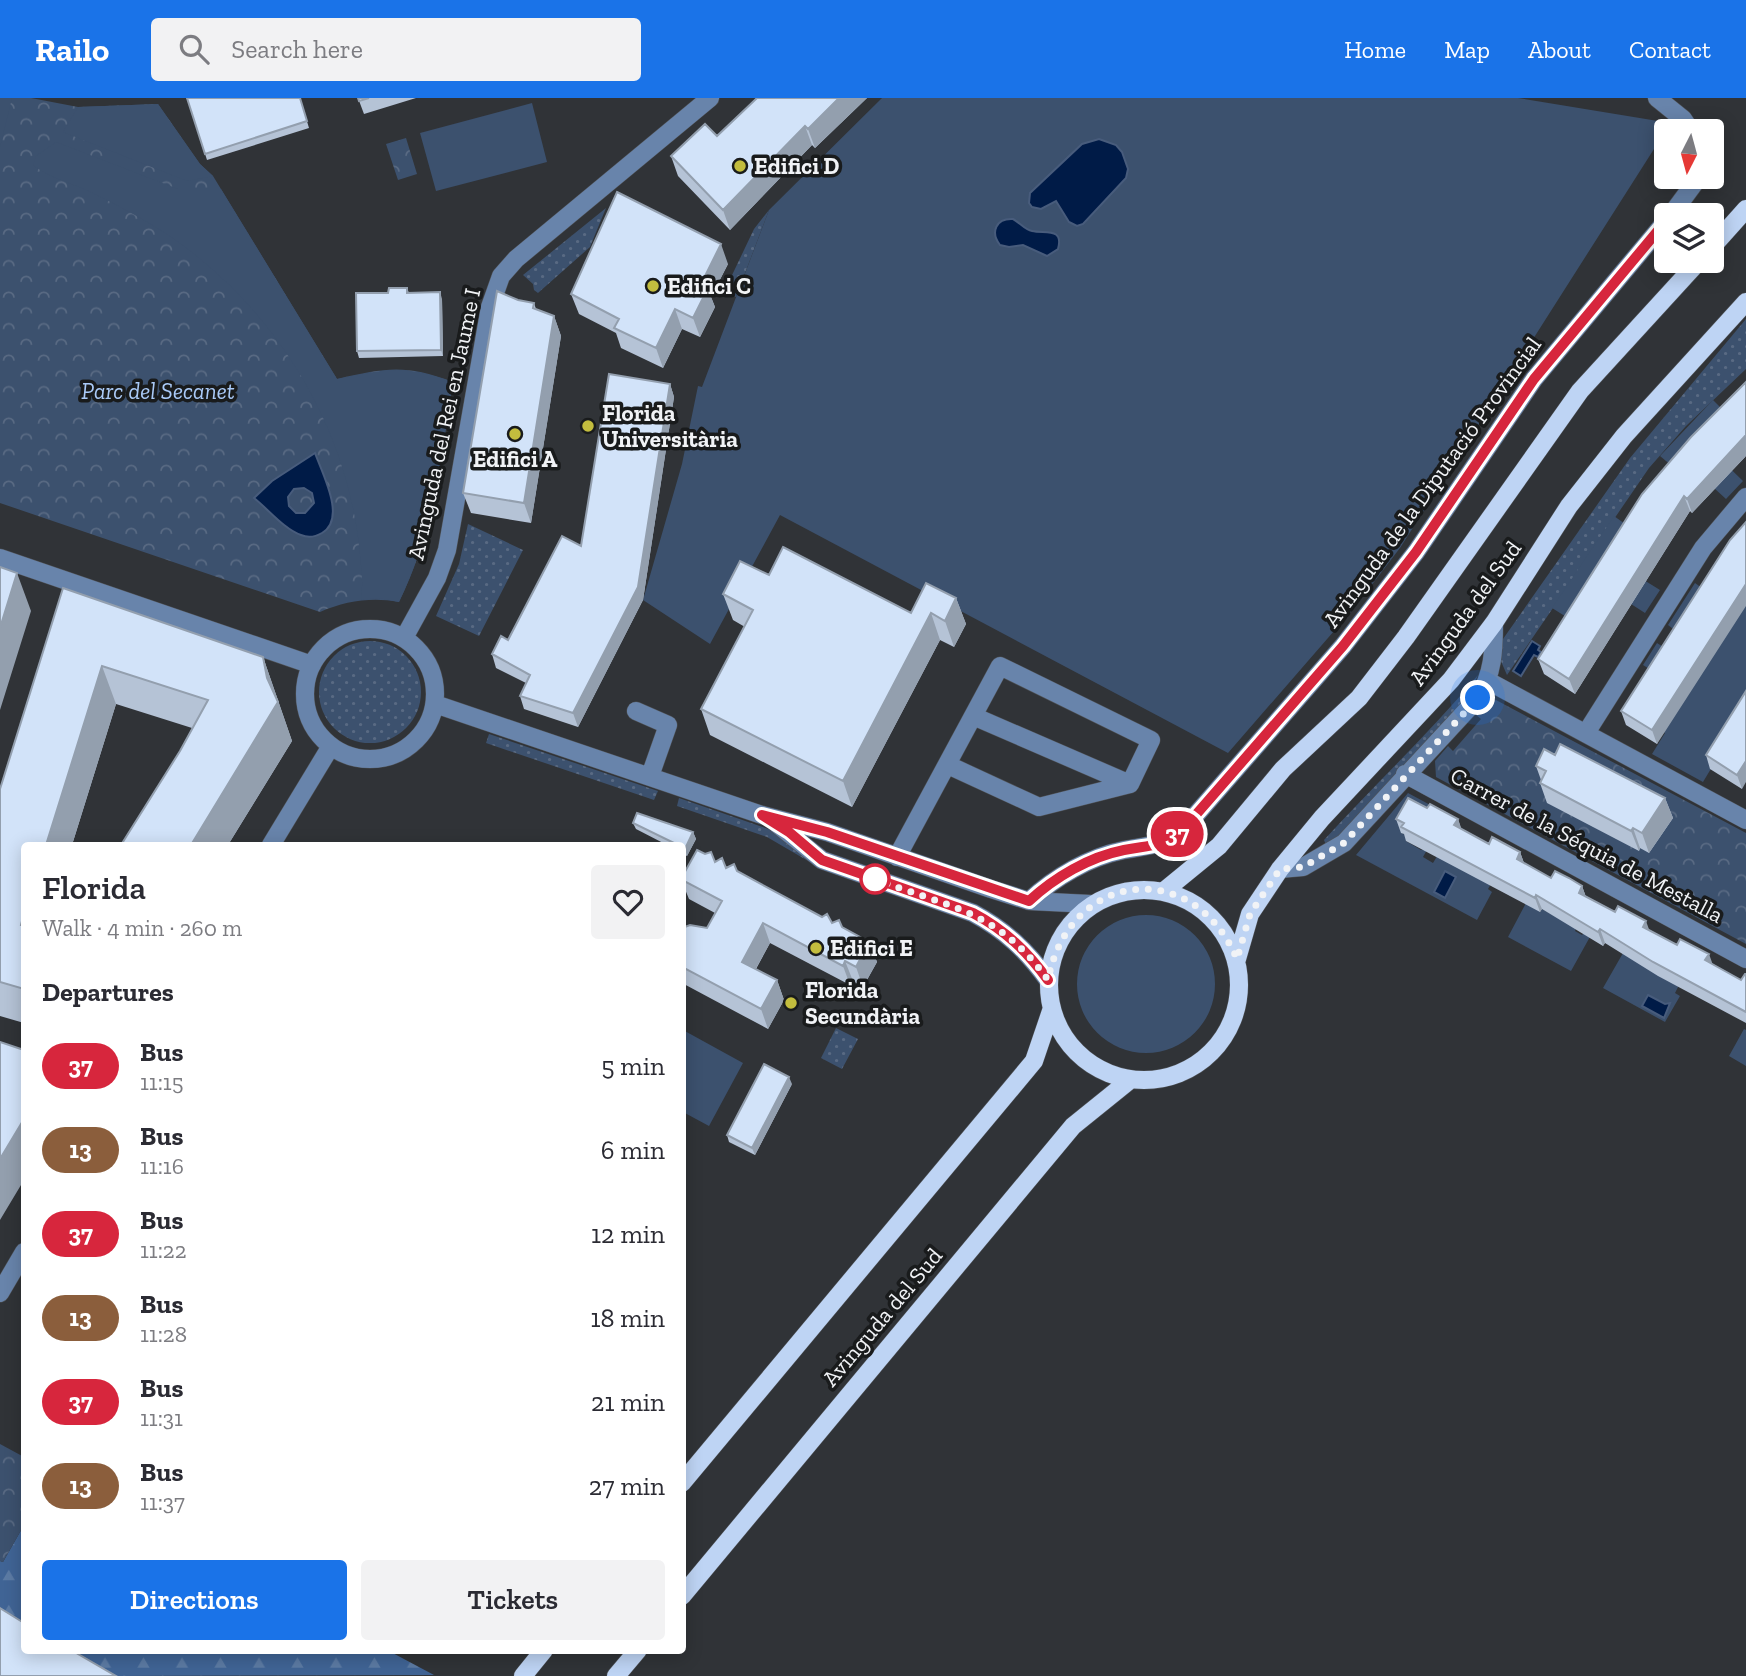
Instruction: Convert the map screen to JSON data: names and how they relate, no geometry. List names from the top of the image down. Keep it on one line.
{"streets":{"main road":["Avinguda del Sud"],"street":["Avinguda del Rei en Jaume I","Avinguda de la Diputació Provincial","Carrer de la Séquia de Mestalla"]},"parks":["Parc del Secanet"],"places":["Edifici D","Edifici C","Florida Universitària","Edifici A","Edifici E","Florida Secundària"],"lines":["bus line 37"],"north":"bottom","page":{"header":"Railo","search":"Search here","nav":["Home","Map","About","Contact"],"on_map":"37","heading":[["Florida","Walk · 4 min · 260 m"],"Departures"],"list":[{"mark":"37","name":"Bus","note":"11:15","value":"5 min"},{"mark":"13","name":"Bus","note":"11:16","value":"6 min"},{"mark":"37","name":"Bus","note":"11:22","value":"12 min"},{"mark":"13","name":"Bus","note":"11:28","value":"18 min"},{"mark":"37","name":"Bus","note":"11:31","value":"21 min"},{"mark":"13","name":"Bus","note":"11:37","value":"27 min"}],"buttons":["Directions","Tickets"]}}
